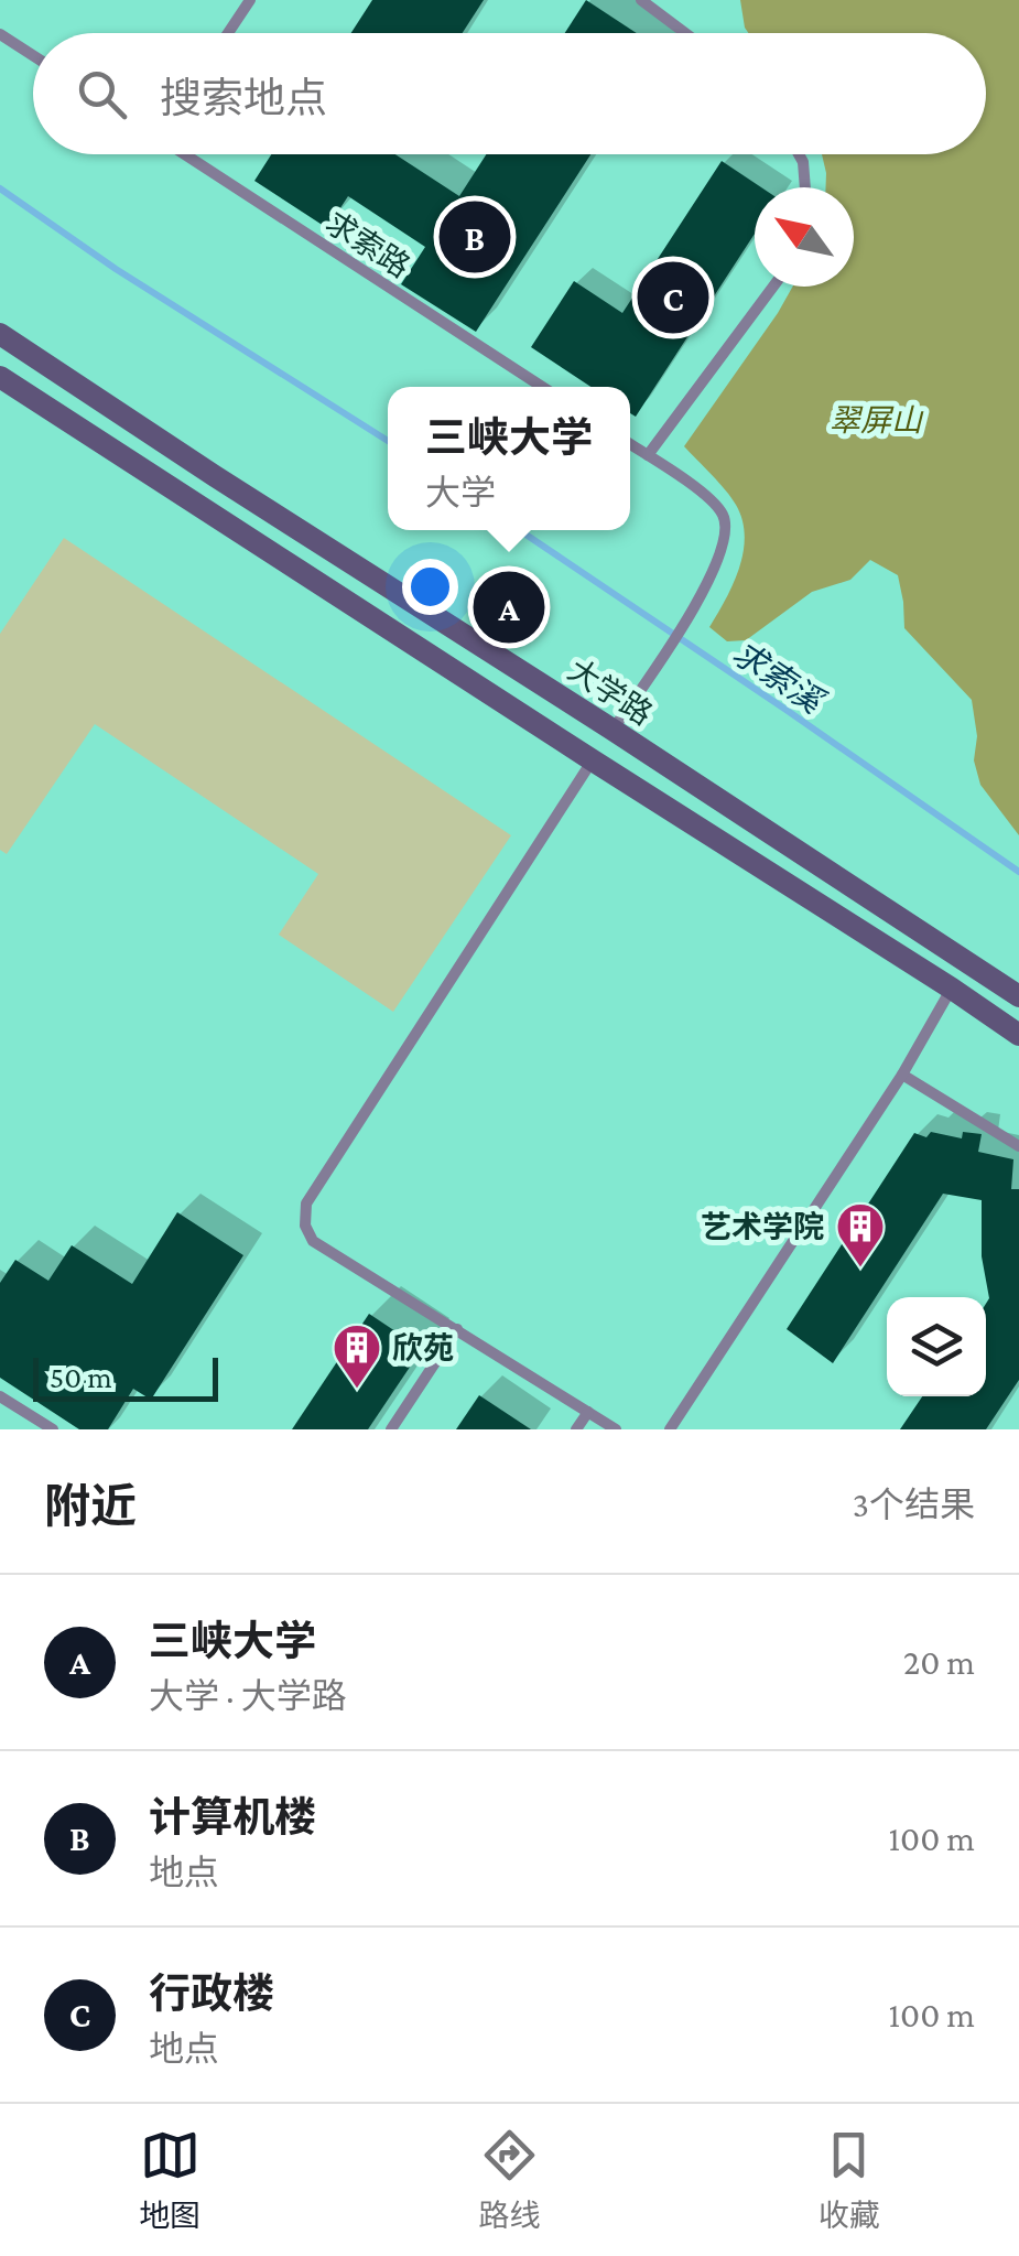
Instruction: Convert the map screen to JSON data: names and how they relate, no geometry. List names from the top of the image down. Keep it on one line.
{"streets":{"main road":["大学路"],"lane":["求索路"]},"water":["求索溪"],"parks":["翠屏山"],"places":{"building":["艺术学院","欣苑"]},"scale_bar":"50 m","north":"top left","page":{"search":"搜索地点","pins":["B","C","A"],"popup":["三峡大学","大学"],"scale":"50 m","heading":["附近","3个结果"],"list":[{"mark":"A","name":"三峡大学","note":"大学 · 大学路","value":"20 m"},{"mark":"B","name":"计算机楼","note":"地点","value":"100 m"},{"mark":"C","name":"行政楼","note":"地点","value":"100 m"}],"nav":["地图","路线","收藏"]}}
